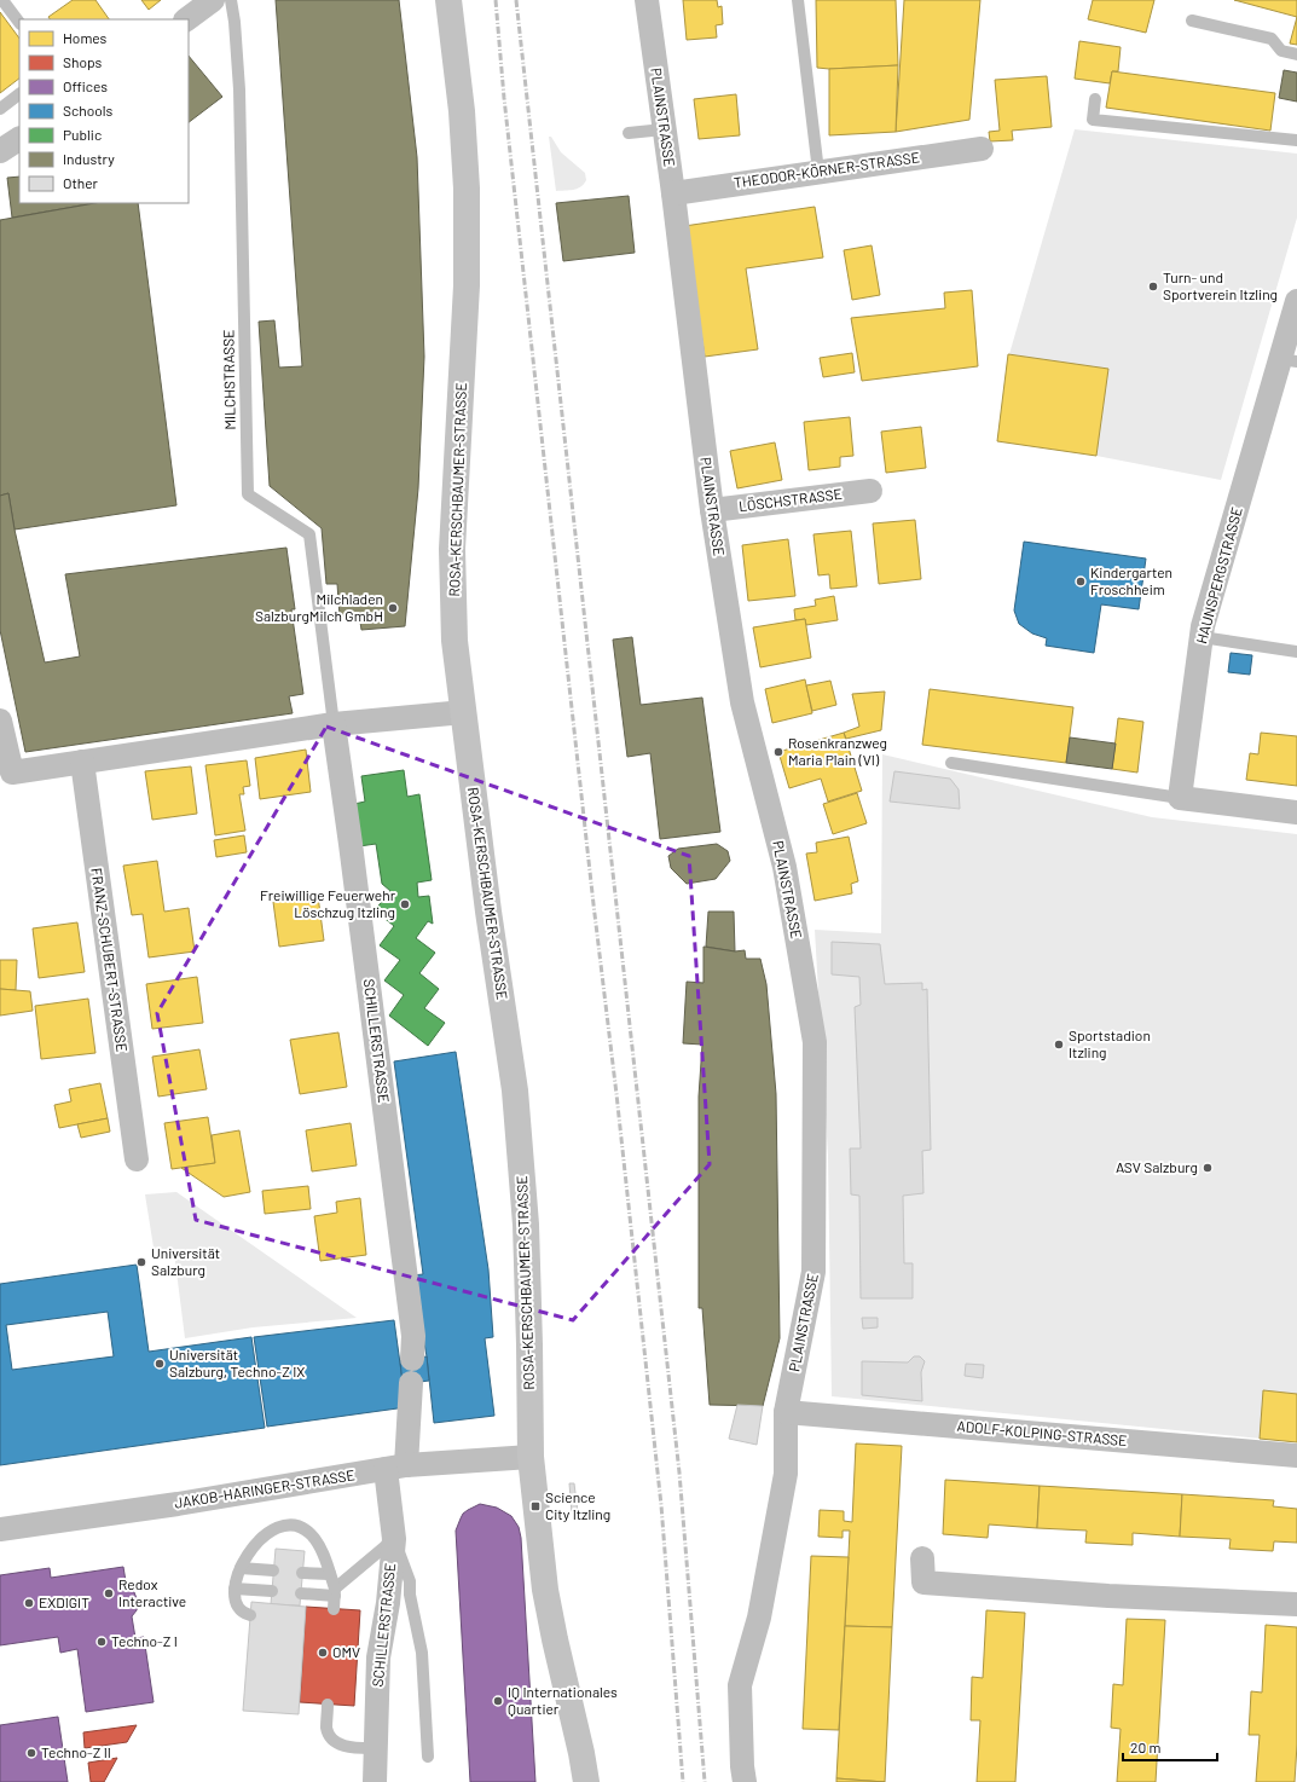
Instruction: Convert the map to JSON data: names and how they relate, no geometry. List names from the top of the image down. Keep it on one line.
{"streets":{"main road":["ROSA-KERSCHBAUMER-STRASSE"],"street":["PLAINSTRASSE","THEODOR-KÖRNER-STRASSE","LÖSCHSTRASSE","HAUNSPERGSTRASSE","FRANZ-SCHUBERT-STRASSE","SCHILLERSTRASSE","ADOLF-KOLPING-STRASSE","JAKOB-HARINGER-STRASSE"],"lane":["MILCHSTRASSE"]},"crossings":[["PLAINSTRASSE","THEODOR-KÖRNER-STRASSE"],["PLAINSTRASSE","LÖSCHSTRASSE"],["PLAINSTRASSE","ADOLF-KOLPING-STRASSE"],["MILCHSTRASSE","SCHILLERSTRASSE"],["ROSA-KERSCHBAUMER-STRASSE","JAKOB-HARINGER-STRASSE"],["SCHILLERSTRASSE","JAKOB-HARINGER-STRASSE"]],"places":{"other":["Turn- und Sportverein Itzling","Kindergarten Froschheim","Milchladen SalzburgMilch GmbH","Rosenkranzweg Maria Plain (VI)","Freiwillige Feuerwehr Löschzug Itzling","Sportstadion Itzling","ASV Salzburg","Universität Salzburg","Universität Salzburg, Techno-Z IX","Redox Interactive","EXDIGIT","Techno-Z I","OMV","IQ Internationales Quartier","Techno-Z II"],"transit":["Science City Itzling"]},"legend":["Homes","Shops","Offices","Schools","Public","Industry","Other"],"scale_bar":"20 m"}
